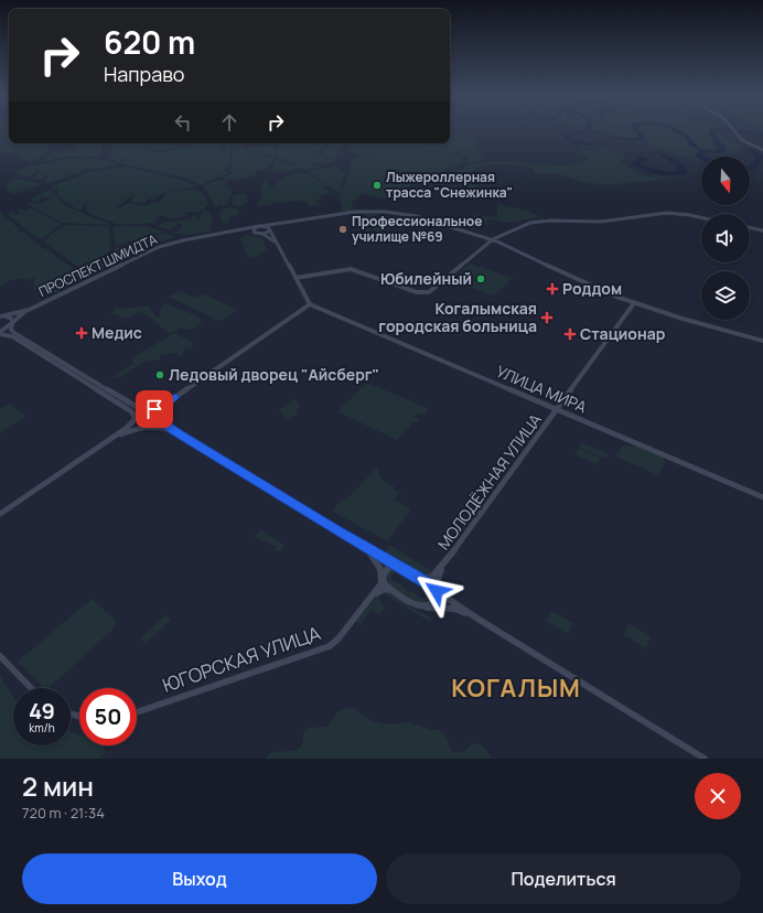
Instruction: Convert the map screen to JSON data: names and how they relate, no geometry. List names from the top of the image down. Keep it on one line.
{"streets":{"street":["ПРОСПЕКТ ШМИДТА","УЛИЦА МИРА","МОЛОДЁЖНАЯ УЛИЦА","ЮГОРСКАЯ УЛИЦА"]},"crossings":[["УЛИЦА МИРА","МОЛОДЁЖНАЯ УЛИЦА"]],"districts":["КОГАЛЫМ"],"places":{"other":["Лыжероллерная трасса \"Снежинка\"","Профессиональное училище №69","Юбилейный","Ледовый дворец \"Айсберг\""],"health":["Роддом","Когалымская городская больница","Медис","Стационар"]},"north":"bottom","page":{"turn":["620 m","Направо"],"speed":"49 km/h","limit":"50","heading":["2 мин","720 m · 21:34"],"buttons":["Выход","Поделиться"]}}
